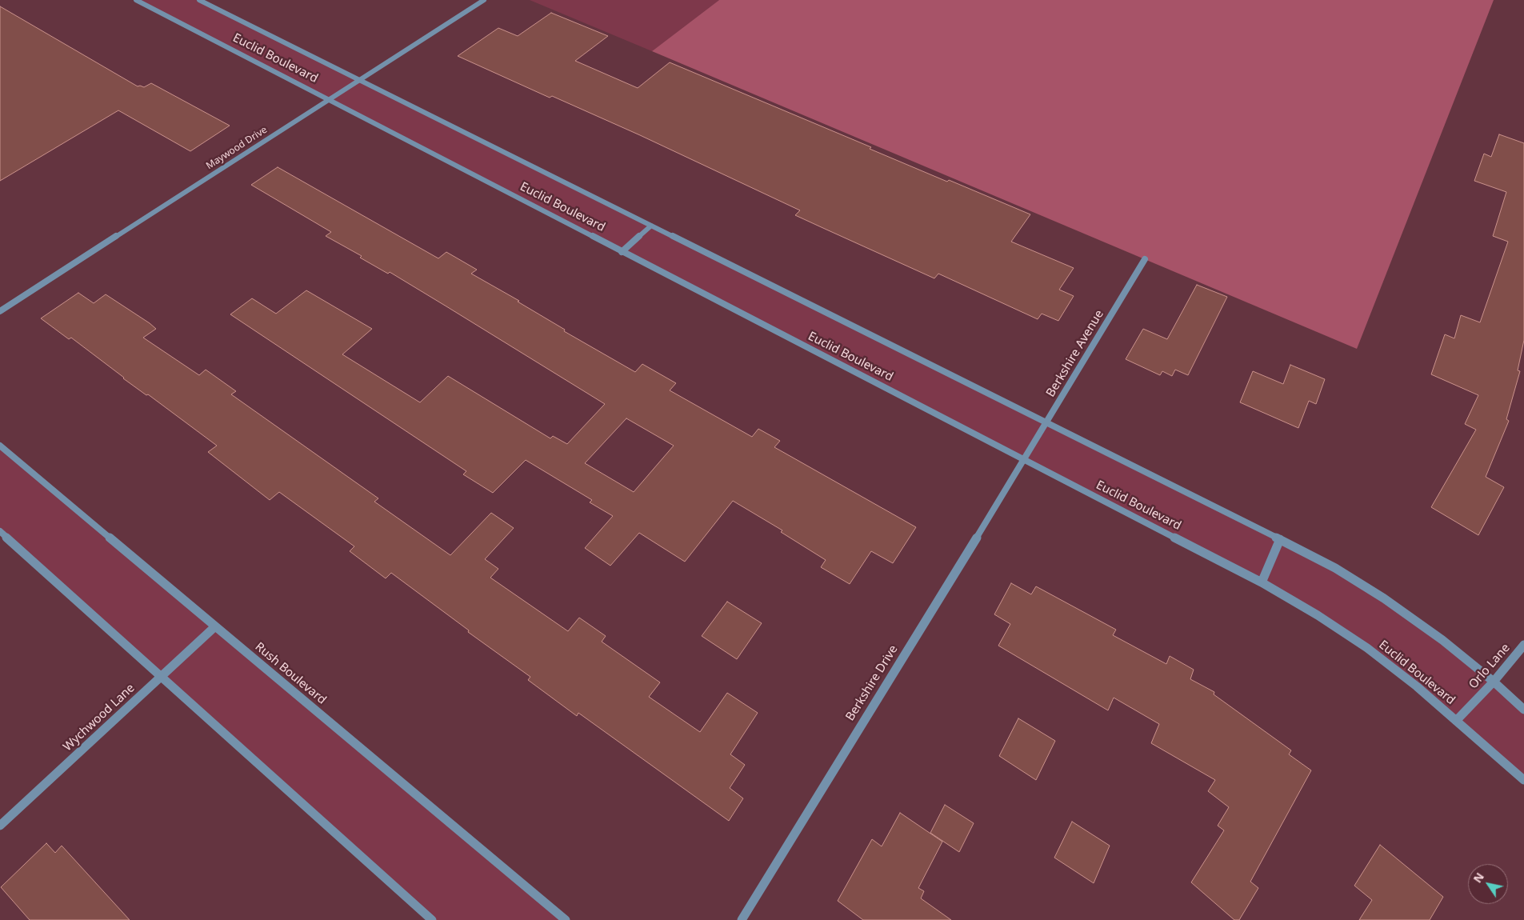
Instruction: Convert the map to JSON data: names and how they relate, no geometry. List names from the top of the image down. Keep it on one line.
{"streets":{"street":["Euclid Boulevard","Maywood Drive","Berkshire Avenue","Orlo Lane","Rush Boulevard","Berkshire Drive","Wychwood Lane"]},"crossings":[["Euclid Boulevard","Maywood Drive"],["Euclid Boulevard","Berkshire Avenue"],["Euclid Boulevard","Orlo Lane"],["Euclid Boulevard","Berkshire Drive"],["Berkshire Avenue","Berkshire Drive"],["Rush Boulevard","Wychwood Lane"]],"north":"top left"}
